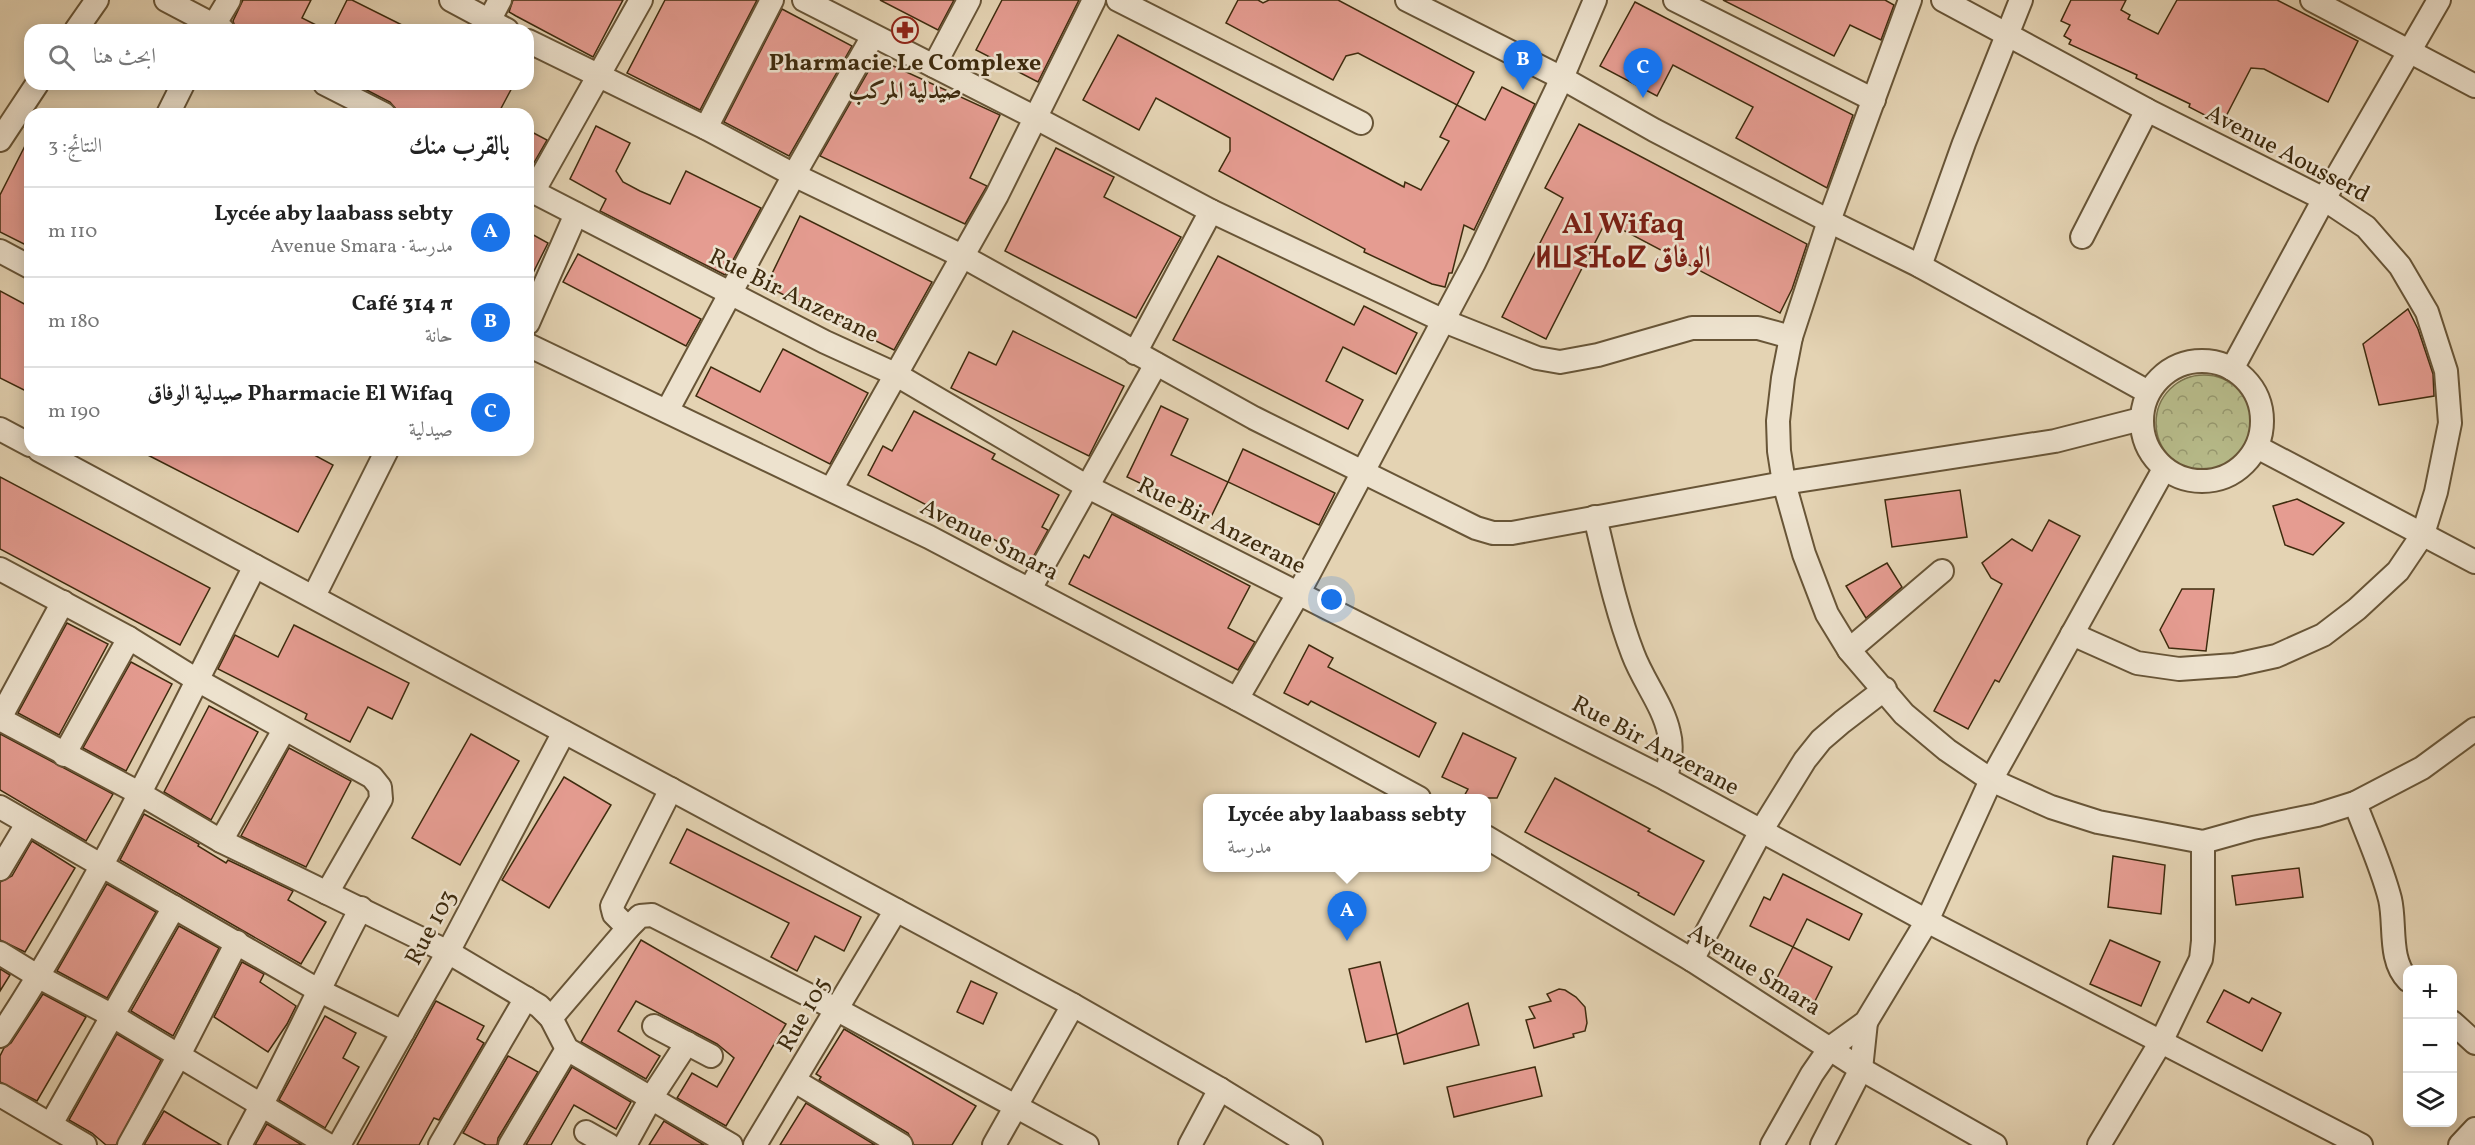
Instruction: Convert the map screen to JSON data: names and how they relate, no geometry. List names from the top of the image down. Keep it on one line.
{"streets":{"street":["Avenue Aousserd","Rue Bir Anzerane","Avenue Smara","Rue 103","Rue 105"]},"districts":["Al Wifaq ⵍⵡⵉⴼⴰⵇ الوفاق"],"places":{"pharmacy":["Pharmacie Le Complexe صيدلية المركب"]},"page":{"search":"ابحث هنا","pins":["B","C","A"],"heading":["بالقرب منك","النتائج: 3"],"list":[{"mark":"A","name":"Lycée aby laabass sebty","note":"مدرسة · Avenue Smara","value":"110 m"},{"mark":"B","name":"Café 314 π","note":"حانة","value":"180 m"},{"mark":"C","name":"Pharmacie El Wifaq صيدلية الوفاق","note":"صيدلية","value":"190 m"}],"popup":["Lycée aby laabass sebty","مدرسة"],"map_buttons":["+","−"]}}
